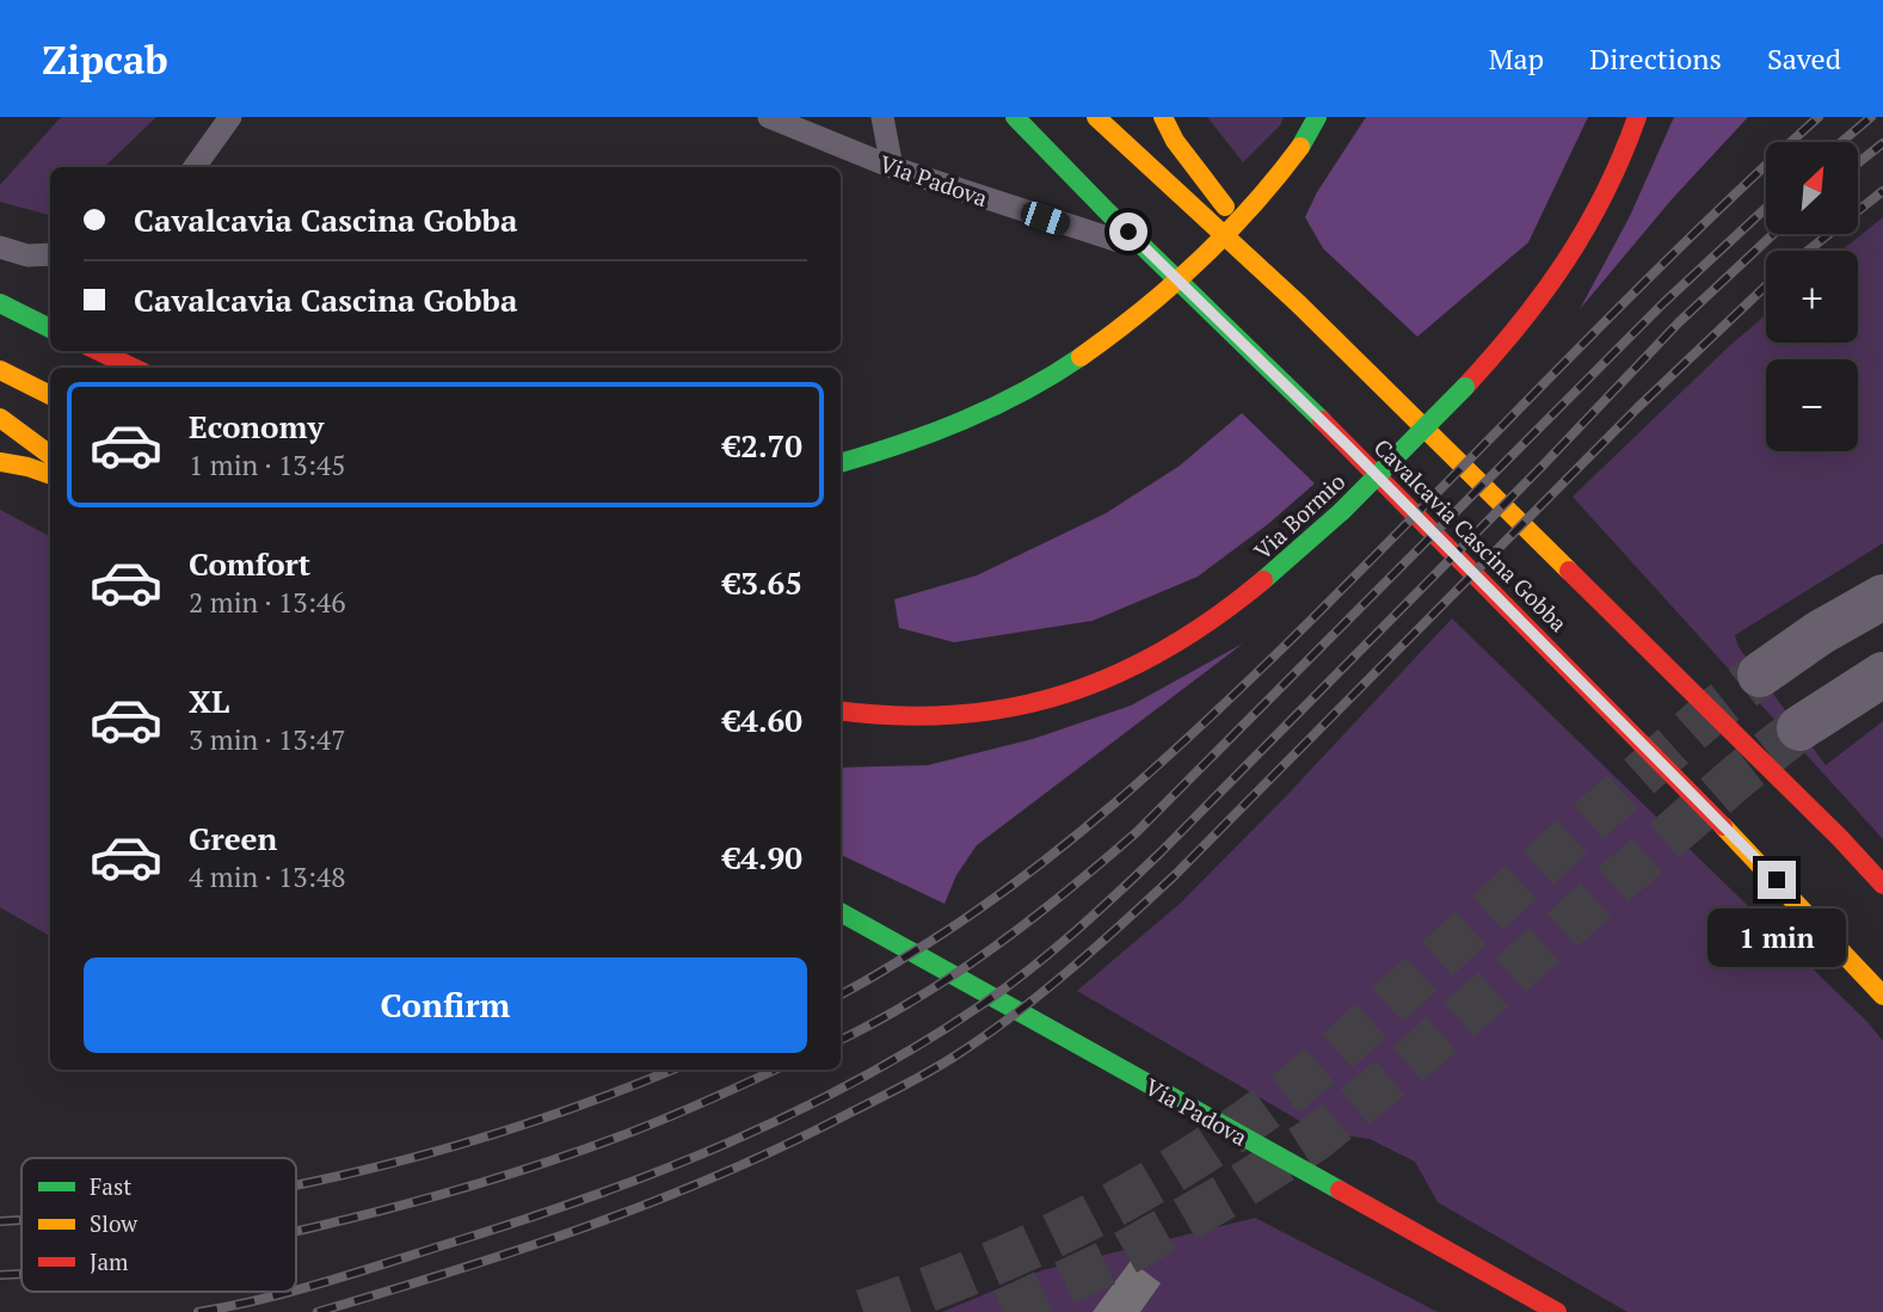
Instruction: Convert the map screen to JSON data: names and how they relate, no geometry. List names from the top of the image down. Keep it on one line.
{"streets":{"main road":["Via Padova","Via Bormio","Cavalcavia Cascina Gobba"]},"crossings":[["Via Padova","Cavalcavia Cascina Gobba"]],"legend":["Fast","Slow","Jam"],"north":"top right","page":{"header":"Zipcab","nav":["Map","Directions","Saved"],"map_buttons":["+","−"],"banner":["Cavalcavia Cascina Gobba","Cavalcavia Cascina Gobba"],"list":[{"name":"Economy","note":"1 min · 13:45","value":"€2.70"},{"name":"Comfort","note":"2 min · 13:46","value":"€3.65"},{"name":"XL","note":"3 min · 13:47","value":"€4.60"},{"name":"Green","note":"4 min · 13:48","value":"€4.90"}],"bubble":"1 min","buttons":"Confirm"}}
